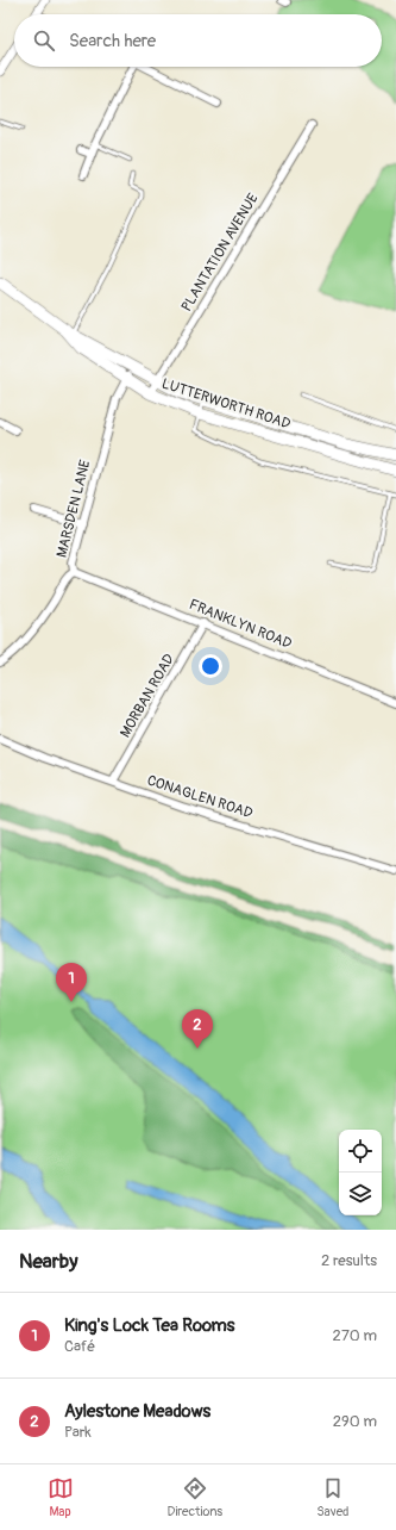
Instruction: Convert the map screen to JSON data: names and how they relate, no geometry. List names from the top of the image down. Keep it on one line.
{"streets":{"main road":["LUTTERWORTH ROAD"],"street":["PLANTATION AVENUE","MARSDEN LANE","FRANKLYN ROAD","MORBAN ROAD","CONAGLEN ROAD"]},"crossings":[["PLANTATION AVENUE","LUTTERWORTH ROAD"],["LUTTERWORTH ROAD","MARSDEN LANE"],["MARSDEN LANE","FRANKLYN ROAD"],["FRANKLYN ROAD","MORBAN ROAD"],["MORBAN ROAD","CONAGLEN ROAD"]],"page":{"search":"Search here","pins":["1","2"],"heading":["Nearby","2 results"],"list":[{"mark":"1","name":"King's Lock Tea Rooms","note":"Café","value":"270 m"},{"mark":"2","name":"Aylestone Meadows","note":"Park","value":"290 m"}],"nav":["Map","Directions","Saved"]}}
